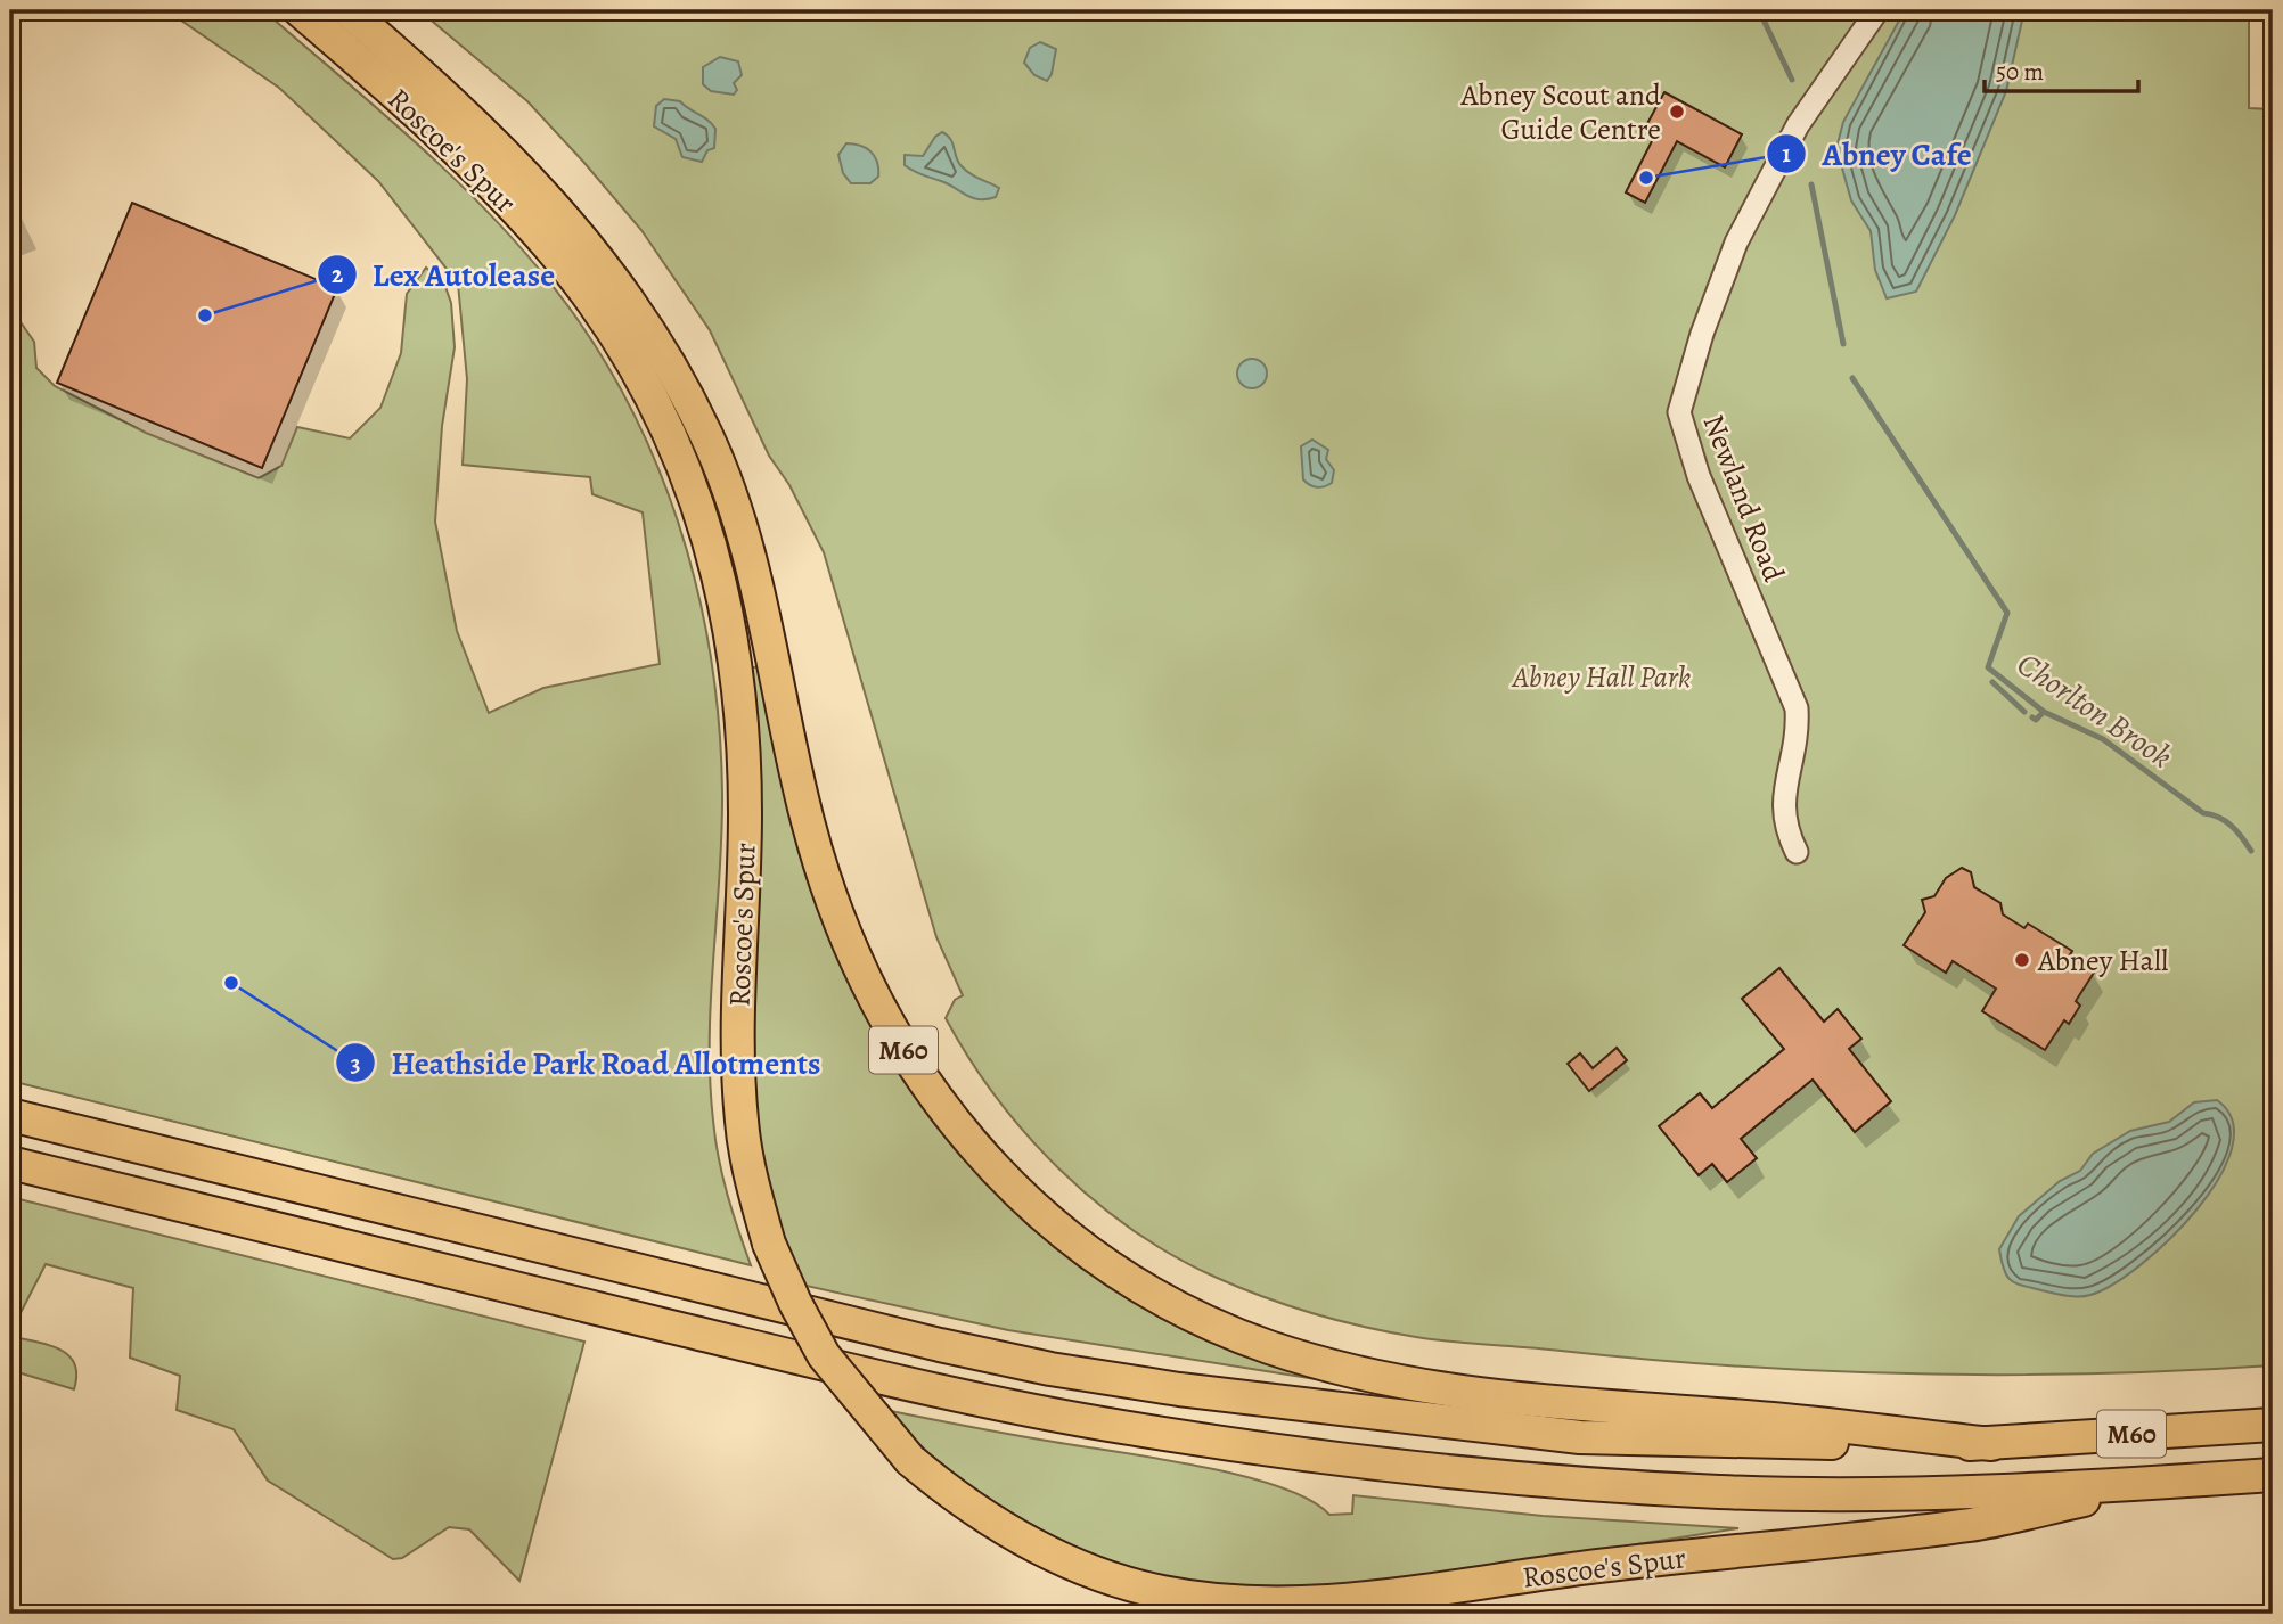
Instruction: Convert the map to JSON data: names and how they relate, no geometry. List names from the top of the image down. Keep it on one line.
{"streets":{"highway":["Roscoe's Spur","M60"],"street":["Newland Road"]},"crossings":[["Roscoe's Spur","M60"]],"water":["Chorlton Brook"],"parks":["Abney Hall Park"],"places":["Abney Scout and Guide Centre","Abney Cafe","Lex Autolease","Abney Hall","Heathside Park Road Allotments"],"scale_bar":"50 m"}
